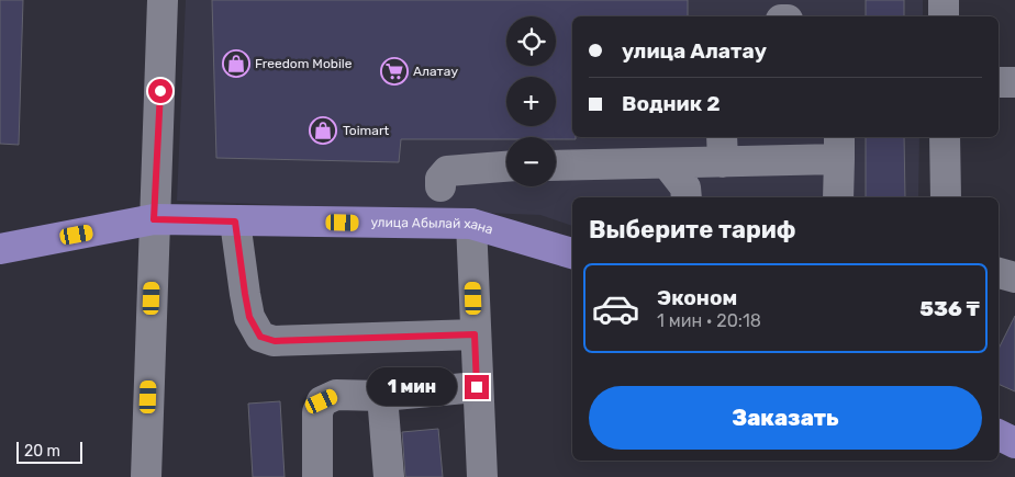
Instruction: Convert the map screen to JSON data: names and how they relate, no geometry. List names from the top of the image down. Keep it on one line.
{"streets":{"main road":["улица Абылай хана"]},"places":{"shop":["Freedom Mobile","Toimart"],"supermarket":["Алатау"]},"scale_bar":"20 m","page":{"map_buttons":["+","−"],"banner":["улица Алатау","Водник 2"],"heading":"Выберите тариф","list":[{"name":"Эконом","note":"1 мин · 20:18","value":"536 ₸"}],"bubble":"1 мин","buttons":"Заказать","scale":"20 m"}}
